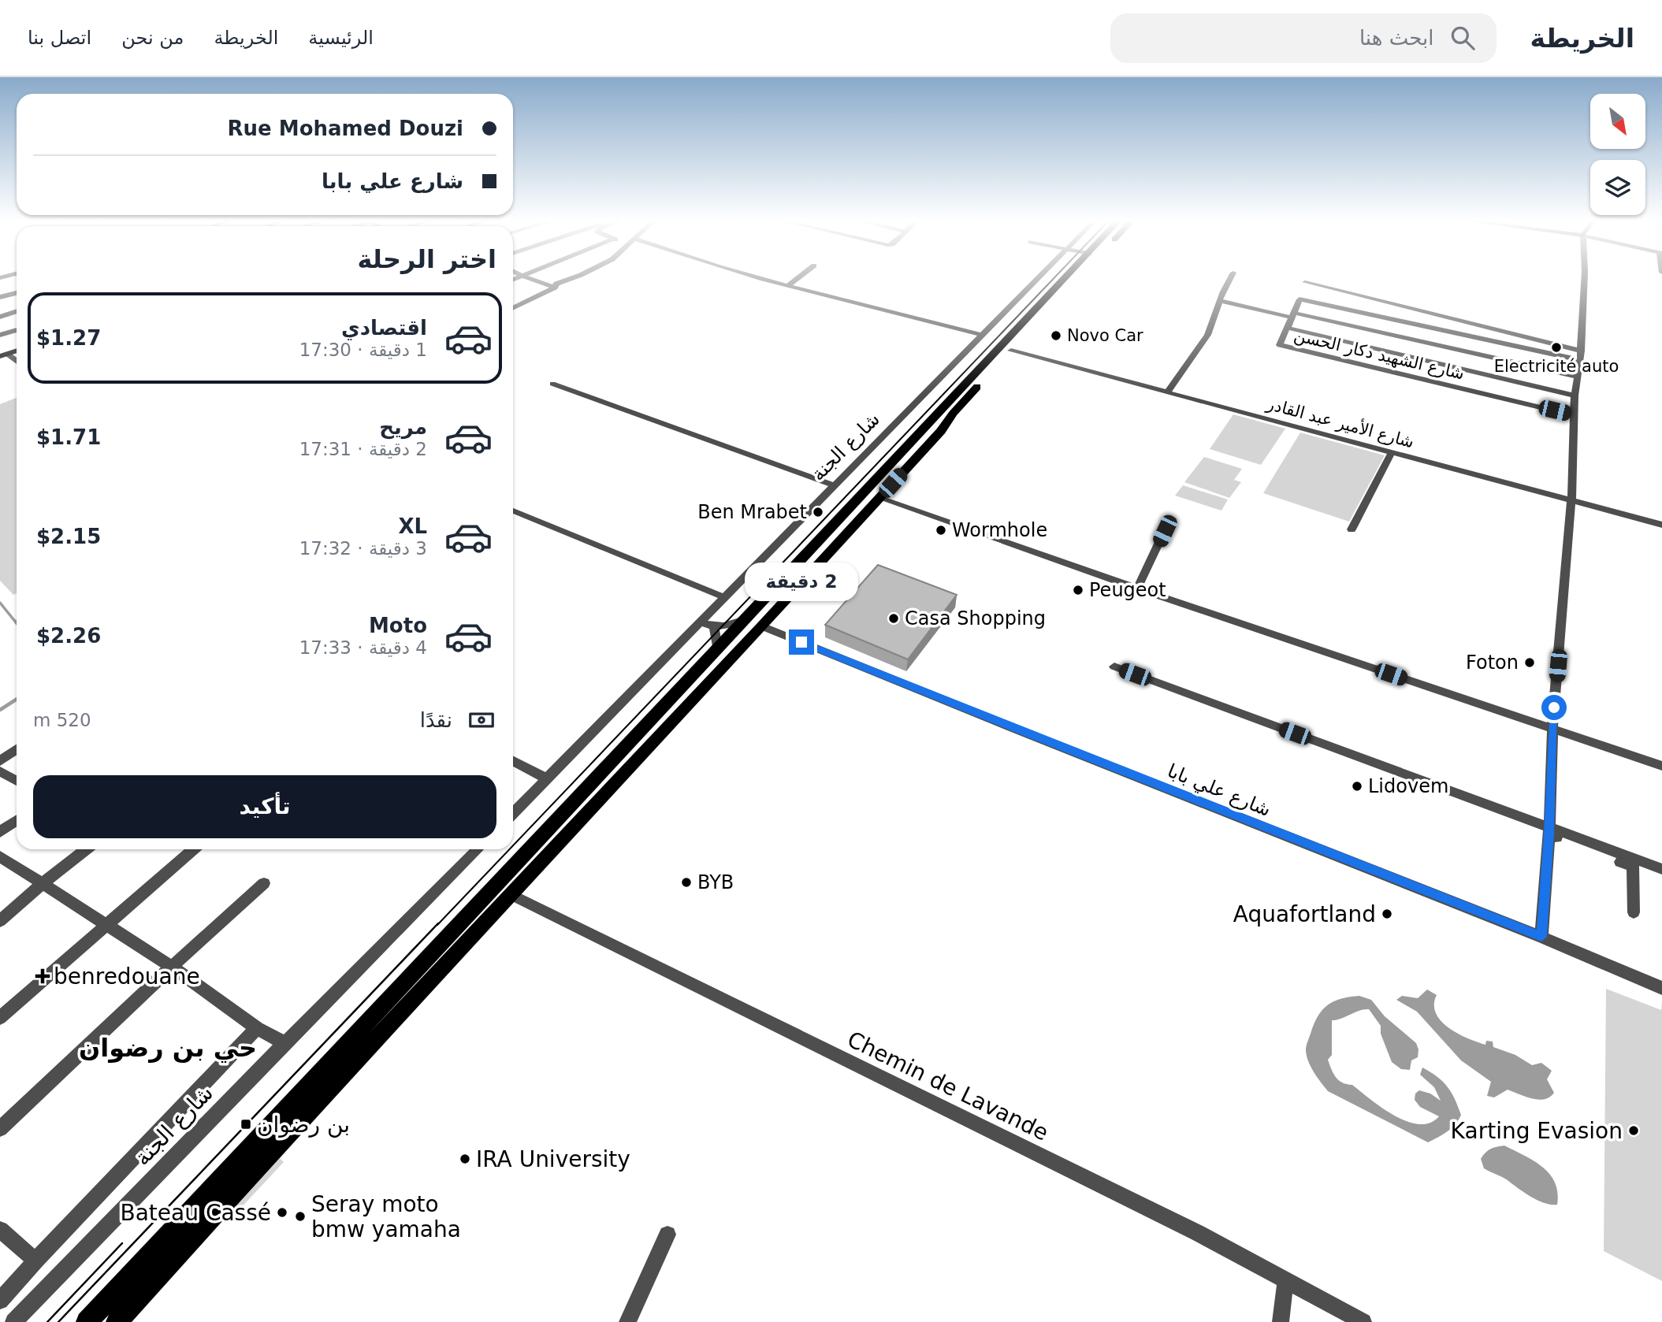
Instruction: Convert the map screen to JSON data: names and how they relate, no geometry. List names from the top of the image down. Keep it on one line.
{"streets":{"street":["شارع الشهيد دكار الحسن","شارع الأمير عبد القادر","شارع الجنة","شارع علي بابا","Chemin de Lavande"]},"districts":["حي بن رضوان"],"places":{"other":["Novo Car","Electricité auto","Ben Mrabet","Wormhole","Peugeot","Casa Shopping","Foton","Lidovem","BYB","Aquafortland","Karting Evasion","IRA University","Bateau Cassé","Seray moto bmw yamaha"],"health":["benredouane"],"transit":["بن رضوان"]},"north":"bottom right","page":{"header":"الخريطة","search":"ابحث هنا","nav":["الرئيسية","الخريطة","من نحن","اتصل بنا"],"banner":["Rue Mohamed Douzi","شارع علي بابا"],"heading":"اختر الرحلة","list":[{"name":"اقتصادي","note":"1 دقيقة · 17:30","value":"$1.27"},{"name":"مريح","note":"2 دقيقة · 17:31","value":"$1.71"},{"name":"XL","note":"3 دقيقة · 17:32","value":"$2.15"},{"name":"Moto","note":"4 دقيقة · 17:33","value":"$2.26"}],"bubble":"2 دقيقة","pay":["نقدًا","520 m"],"buttons":"تأكيد"}}
